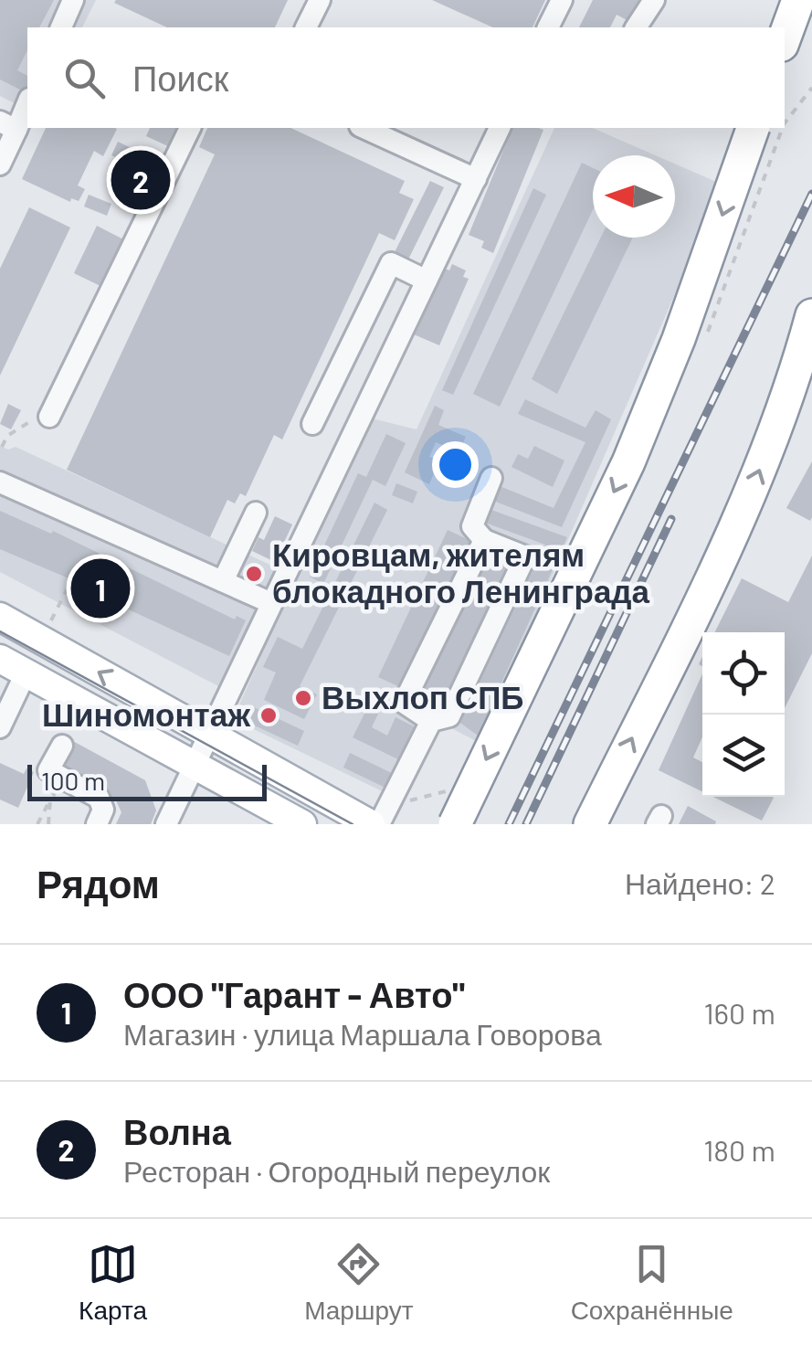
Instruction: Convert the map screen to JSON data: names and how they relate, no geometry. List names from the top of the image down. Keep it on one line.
{"places":["Кировцам, жителям блокадного Ленинграда","Выхлоп СПБ","Шиномонтаж"],"scale_bar":"100 m","north":"left","page":{"search":"Поиск","pins":["2","1"],"scale":"100 m","heading":["Рядом","Найдено: 2"],"list":[{"mark":"1","name":"ООО \"Гарант - Авто\"","note":"Магазин · улица Маршала Говорова","value":"160 m"},{"mark":"2","name":"Волна","note":"Ресторан · Огородный переулок","value":"180 m"}],"nav":["Карта","Маршрут","Сохранённые"]}}
